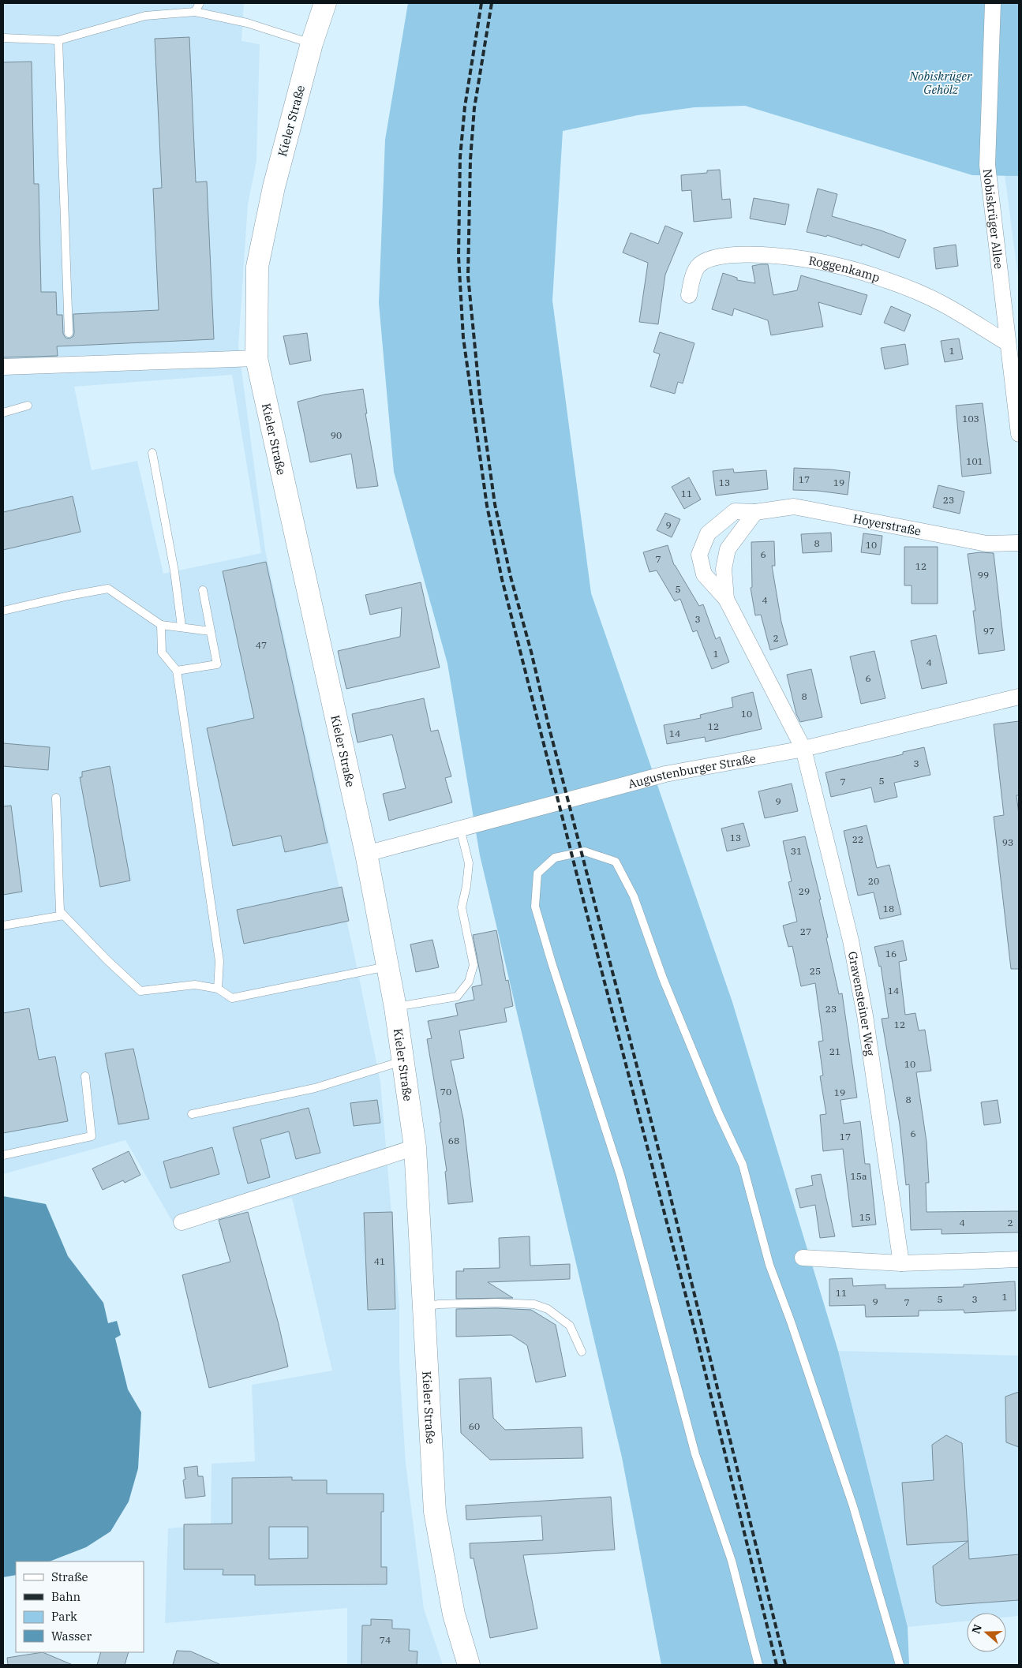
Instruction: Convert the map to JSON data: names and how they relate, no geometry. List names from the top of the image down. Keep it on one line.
{"streets":{"main road":["Kieler Straße"],"street":["Nobiskrüger Allee","Roggenkamp","Hoyerstraße","Augustenburger Straße","Gravensteiner Weg"]},"crossings":[["Kieler Straße","Augustenburger Straße"],["Nobiskrüger Allee","Roggenkamp"],["Hoyerstraße","Augustenburger Straße"],["Hoyerstraße","Gravensteiner Weg"],["Augustenburger Straße","Gravensteiner Weg"]],"parks":["Nobiskrüger Gehölz"],"house_numbers":["1","103","90","101","17","13","19","11","23","9","8","10","6","7","12","99","5","4","3","97","2","47","1","4","6","8","10","12","14","3","5","7","9","13","22","93","31","20","29","18","27","16","25","14","23","12","21","10","70","19","8","6","17","68","15a","15","4","2","41","11","1","5","3","9","7","60","74"],"legend":["Straße","Bahn","Park","Wasser"],"north":"left"}
